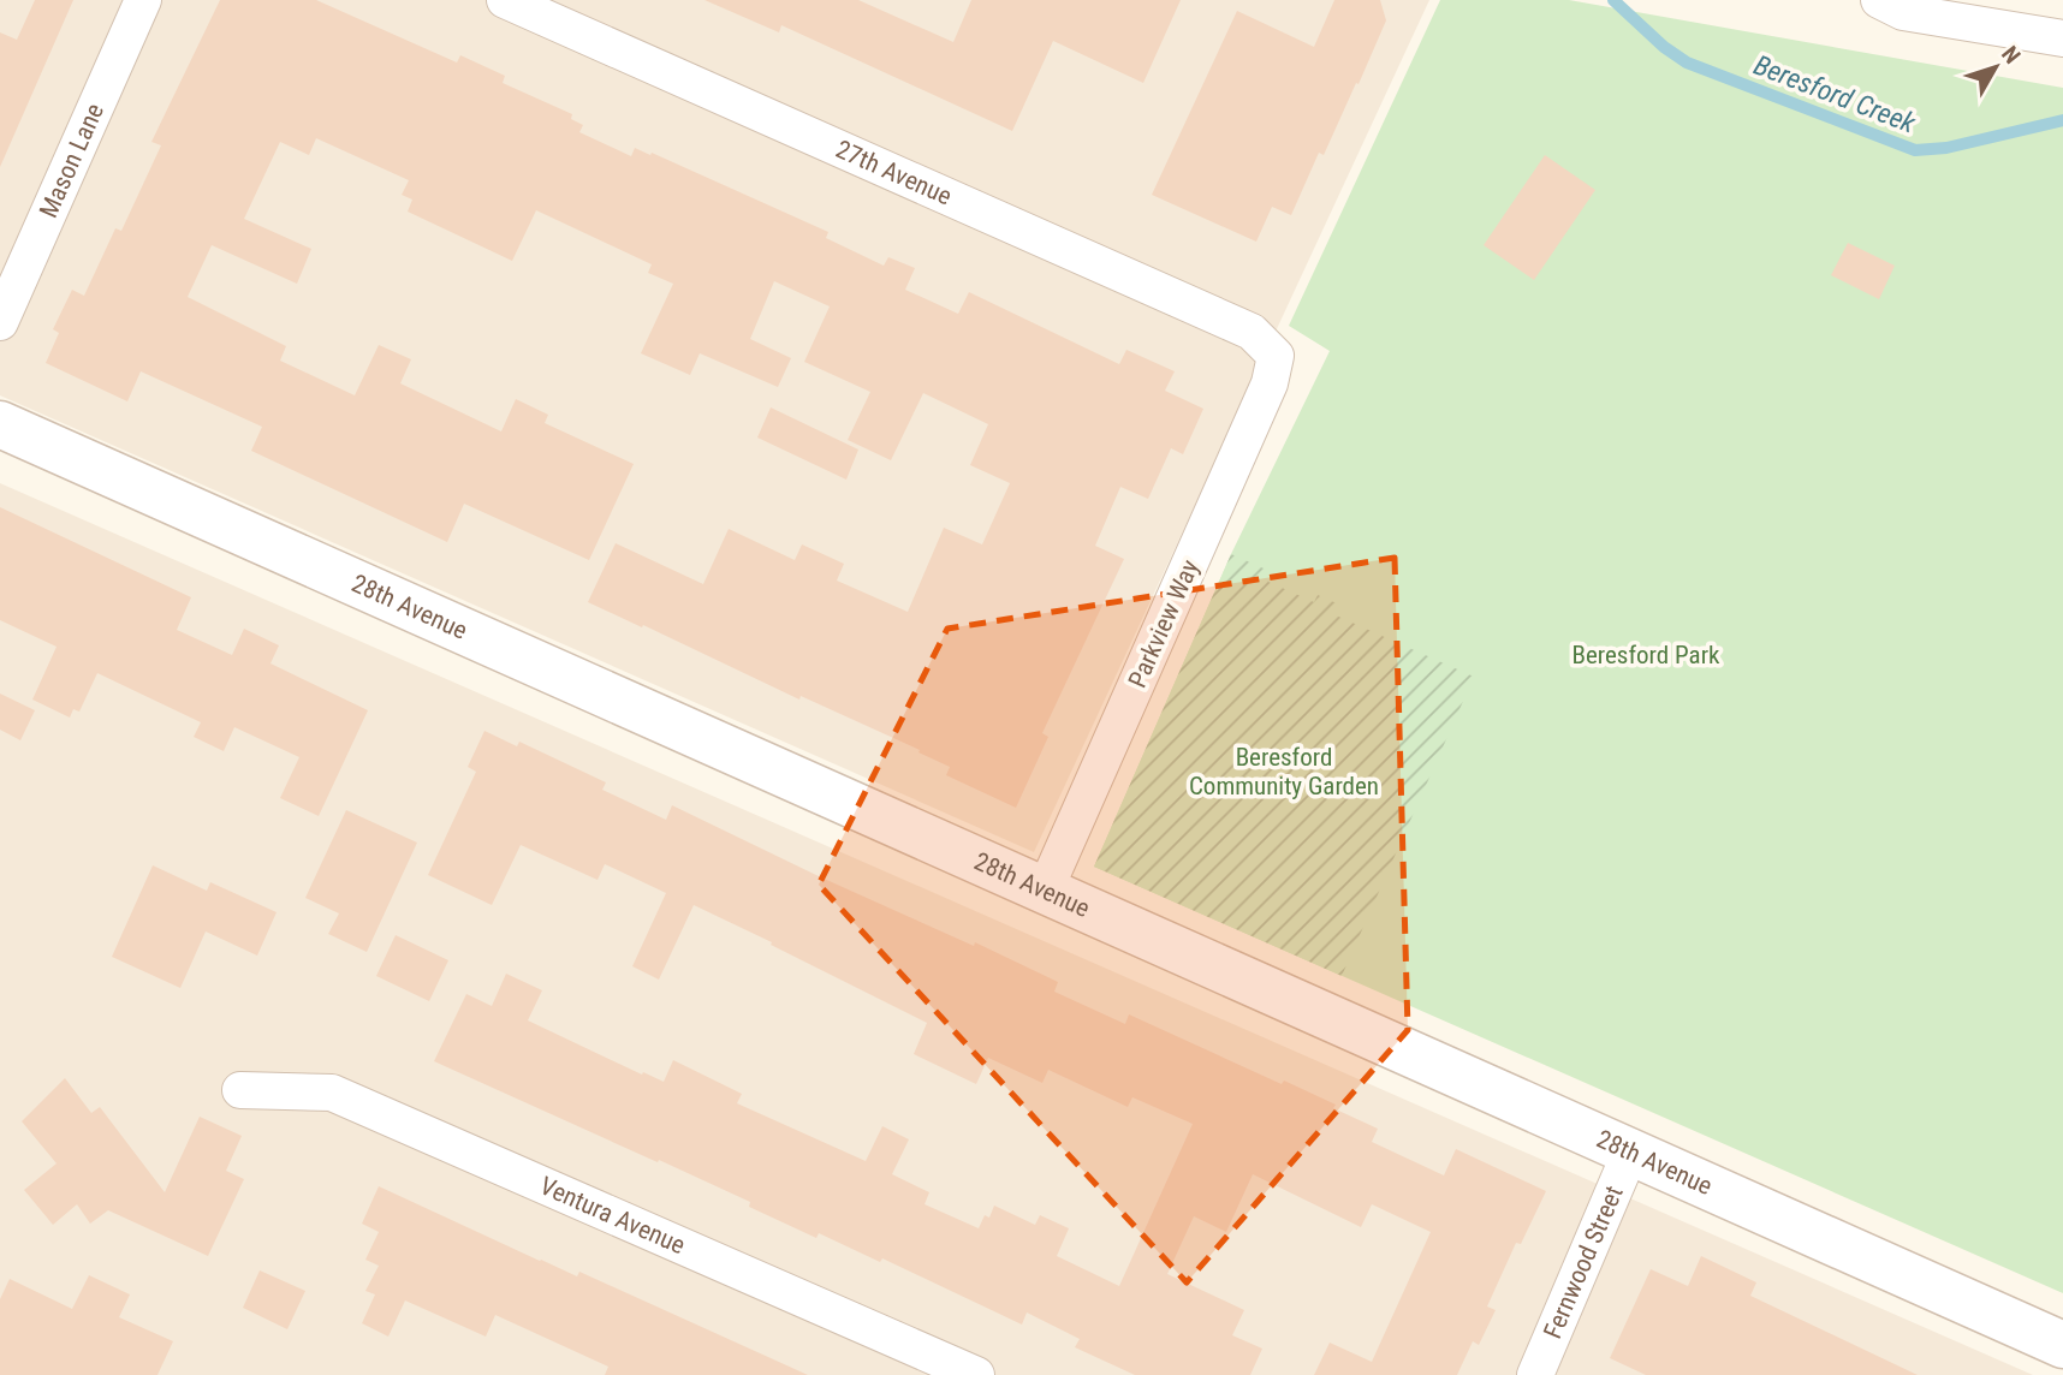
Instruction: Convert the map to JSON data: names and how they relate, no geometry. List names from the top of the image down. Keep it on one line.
{"streets":{"street":["Mason Lane","27th Avenue","28th Avenue","Parkview Way","Ventura Avenue","Fernwood Street"]},"crossings":[["27th Avenue","Parkview Way"],["28th Avenue","Parkview Way"],["28th Avenue","Fernwood Street"]],"water":["Beresford Creek"],"parks":["Beresford Park","Beresford Community Garden"],"north":"top right"}
